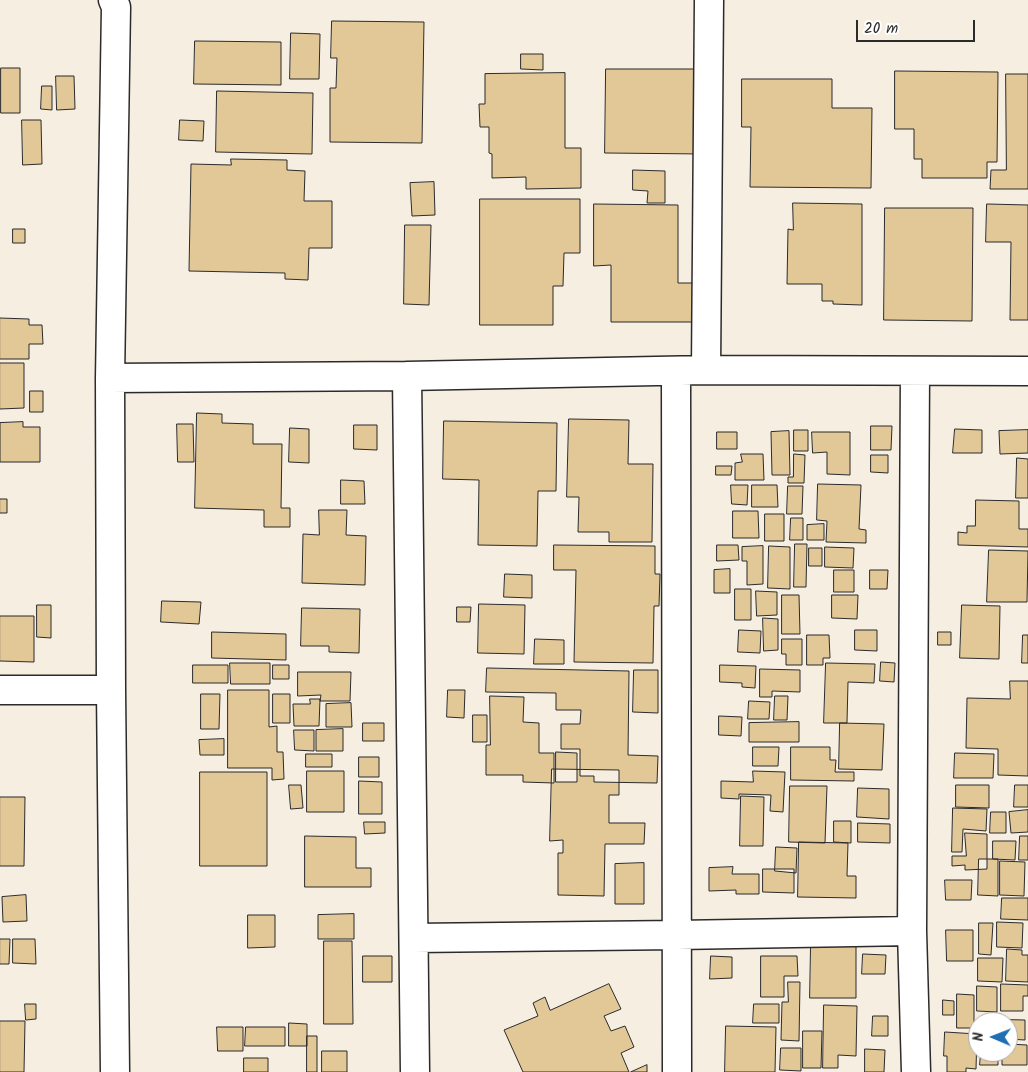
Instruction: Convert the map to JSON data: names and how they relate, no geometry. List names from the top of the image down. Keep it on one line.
{"scale_bar":"20 m","north":"left"}
